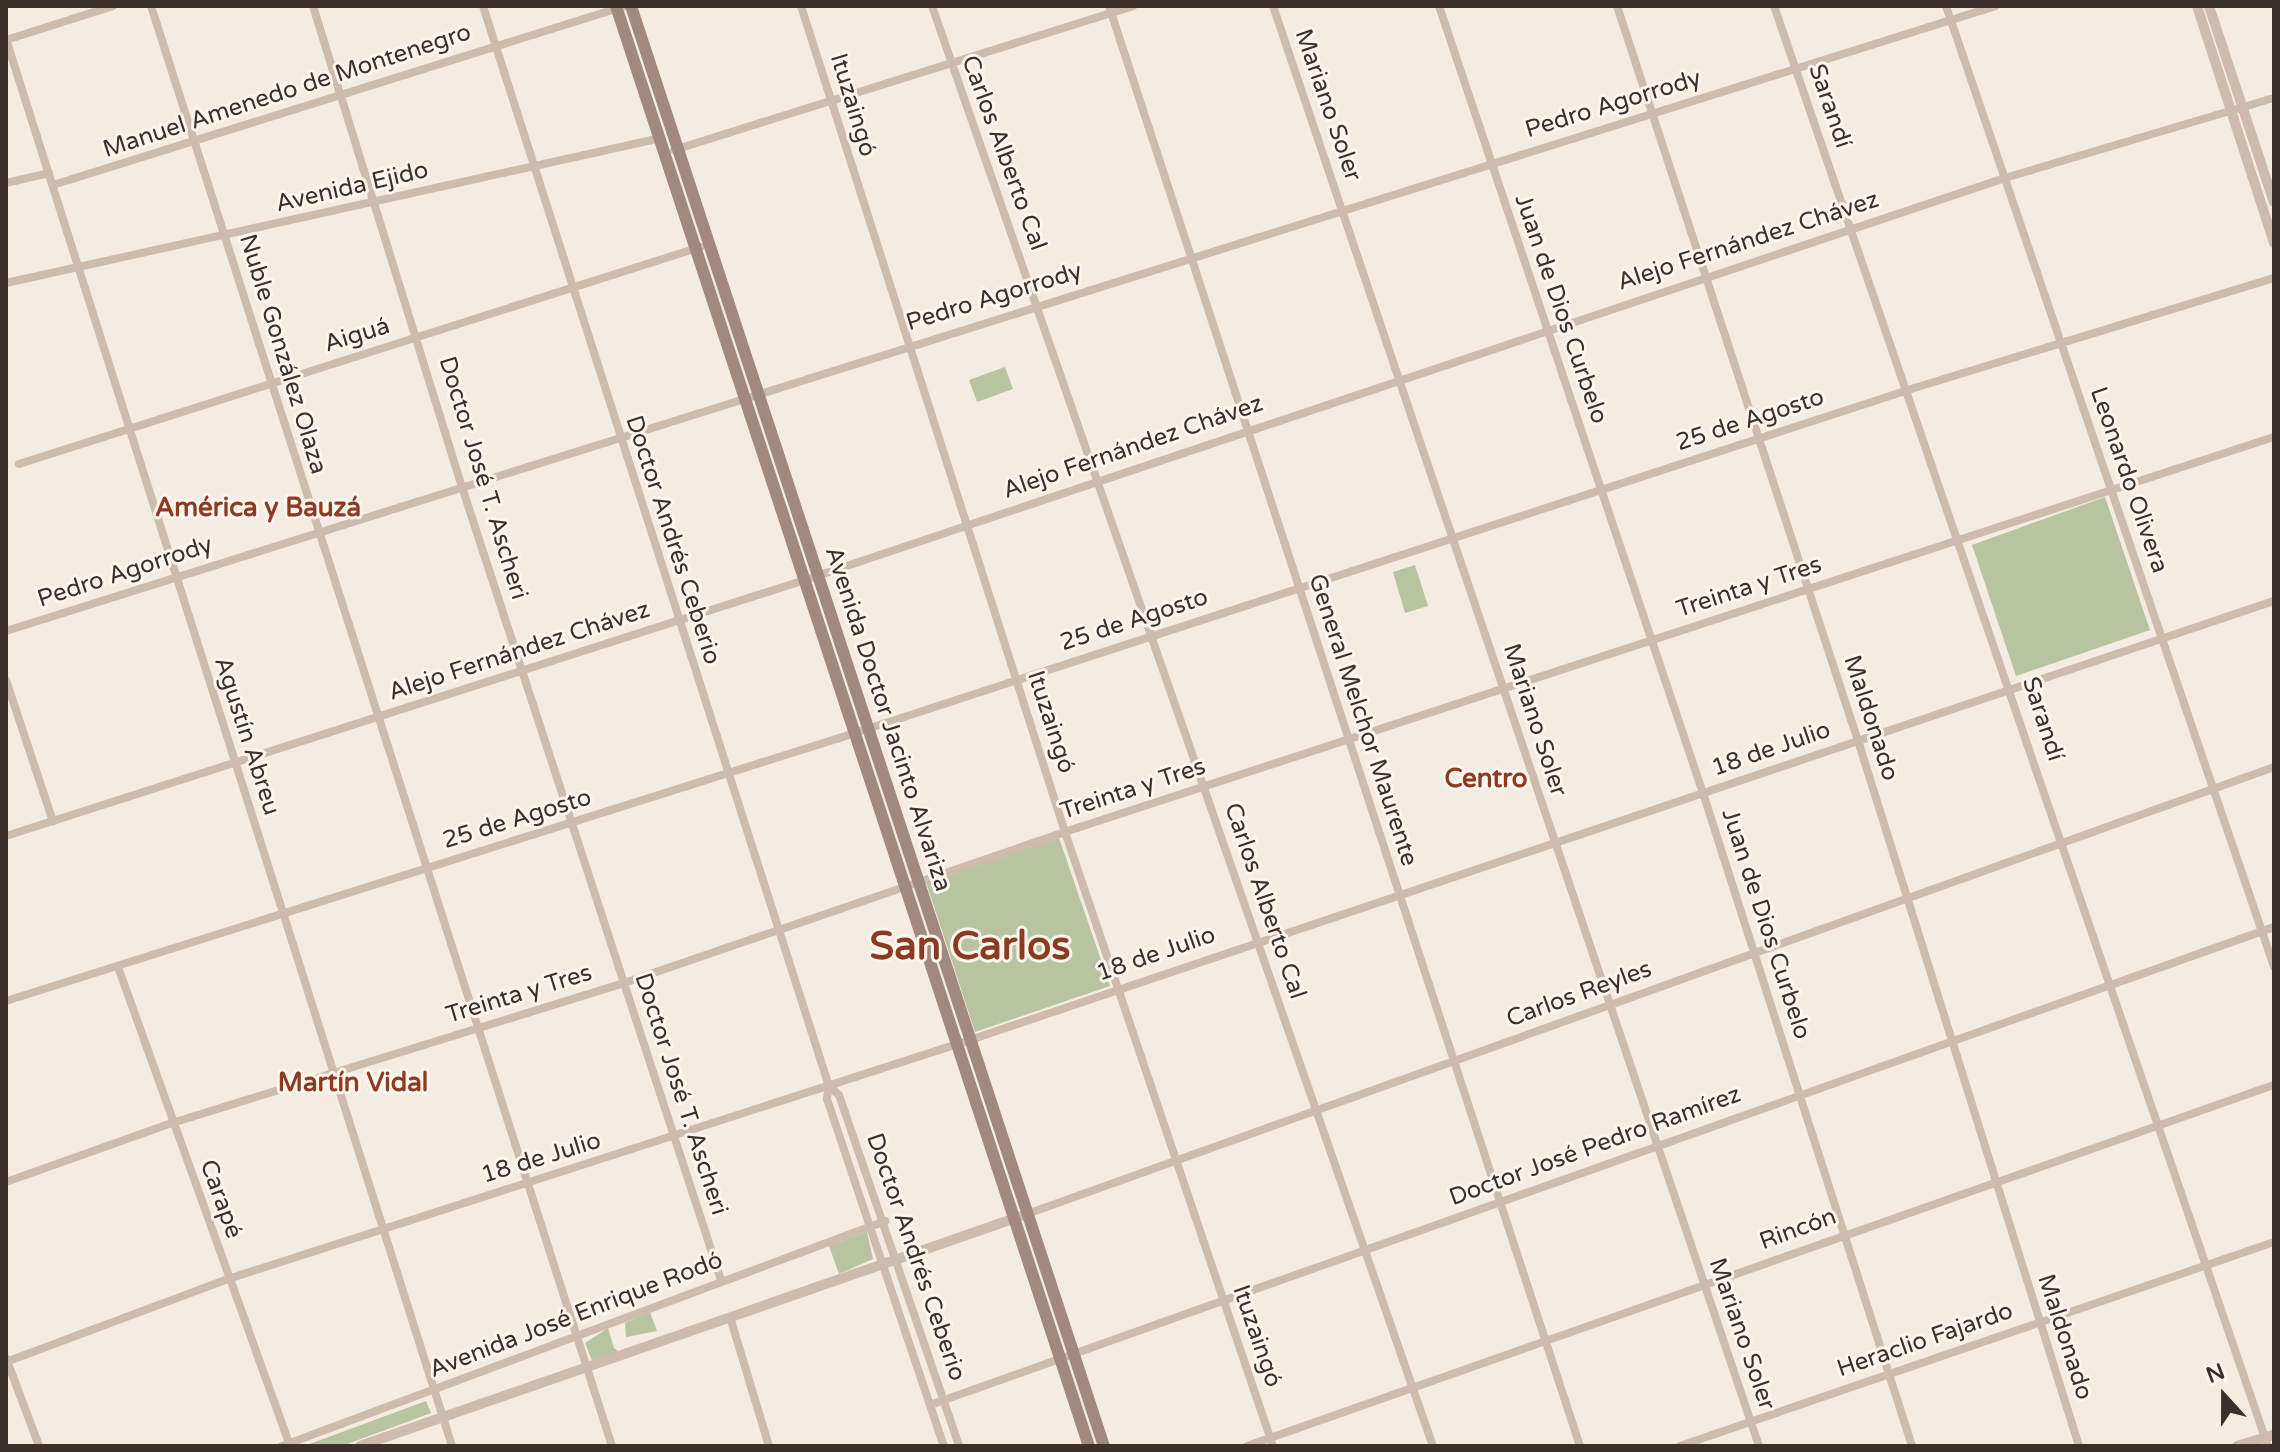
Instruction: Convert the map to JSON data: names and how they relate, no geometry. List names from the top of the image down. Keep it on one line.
{"streets":{"main road":["Avenida Doctor Jacinto Alvariza"],"street":["Manuel Amenedo de Montenegro","Pedro Agorrody","Ituzaingó","Mariano Soler","Sarandí","Carlos Alberto Cal","Avenida Ejido","Alejo Fernández Chávez","Juan de Dios Curbelo","Aiguá","Nuble González Olaza","25 de Agosto","Doctor José T. Ascheri","Leonardo Olivera","Doctor Andrés Ceberio","Treinta y Tres","Maldonado","General Melchor Maurente","Agustín Abreu","18 de Julio","Carlos Reyles","Doctor José Pedro Ramírez","Carapé","Rincón","Avenida José Enrique Rodó","Heraclio Fajardo"]},"crossings":[["Manuel Amenedo de Montenegro","Nuble González Olaza"],["Manuel Amenedo de Montenegro","Doctor José T. Ascheri"],["Manuel Amenedo de Montenegro","Doctor Andrés Ceberio"],["Manuel Amenedo de Montenegro","Avenida Doctor Jacinto Alvariza"],["Manuel Amenedo de Montenegro","Agustín Abreu"],["Pedro Agorrody","Ituzaingó"],["Pedro Agorrody","Mariano Soler"],["Pedro Agorrody","Sarandí"],["Pedro Agorrody","Carlos Alberto Cal"],["Pedro Agorrody","Juan de Dios Curbelo"],["Pedro Agorrody","Nuble González Olaza"],["Pedro Agorrody","Doctor José T. Ascheri"],["Pedro Agorrody","Leonardo Olivera"],["Pedro Agorrody","Doctor Andrés Ceberio"],["Pedro Agorrody","Maldonado"],["Pedro Agorrody","Avenida Doctor Jacinto Alvariza"],["Pedro Agorrody","General Melchor Maurente"],["Pedro Agorrody","Agustín Abreu"],["Ituzaingó","Alejo Fernández Chávez"],["Ituzaingó","25 de Agosto"],["Ituzaingó","Treinta y Tres"],["Ituzaingó","18 de Julio"],["Ituzaingó","Carlos Reyles"],["Ituzaingó","Doctor José Pedro Ramírez"],["Ituzaingó","Rincón"],["Mariano Soler","Alejo Fernández Chávez"],["Mariano Soler","25 de Agosto"],["Mariano Soler","Treinta y Tres"],["Mariano Soler","18 de Julio"],["Mariano Soler","Carlos Reyles"],["Mariano Soler","Doctor José Pedro Ramírez"],["Mariano Soler","Rincón"],["Mariano Soler","Heraclio Fajardo"],["Sarandí","Alejo Fernández Chávez"],["Sarandí","25 de Agosto"],["Sarandí","Treinta y Tres"],["Sarandí","18 de Julio"],["Sarandí","Carlos Reyles"],["Sarandí","Doctor José Pedro Ramírez"],["Sarandí","Rincón"],["Sarandí","Heraclio Fajardo"],["Carlos Alberto Cal","Alejo Fernández Chávez"],["Carlos Alberto Cal","25 de Agosto"],["Carlos Alberto Cal","Treinta y Tres"],["Carlos Alberto Cal","18 de Julio"],["Carlos Alberto Cal","Carlos Reyles"],["Carlos Alberto Cal","Doctor José Pedro Ramírez"],["Carlos Alberto Cal","Rincón"],["Avenida Ejido","Nuble González Olaza"],["Avenida Ejido","Doctor José T. Ascheri"],["Avenida Ejido","Doctor Andrés Ceberio"],["Avenida Ejido","Avenida Doctor Jacinto Alvariza"],["Avenida Ejido","Agustín Abreu"],["Alejo Fernández Chávez","Juan de Dios Curbelo"],["Alejo Fernández Chávez","Nuble González Olaza"],["Alejo Fernández Chávez","Doctor José T. Ascheri"],["Alejo Fernández Chávez","Leonardo Olivera"],["Alejo Fernández Chávez","Doctor Andrés Ceberio"],["Alejo Fernández Chávez","Maldonado"],["Alejo Fernández Chávez","Avenida Doctor Jacinto Alvariza"],["Alejo Fernández Chávez","General Melchor Maurente"],["Alejo Fernández Chávez","Agustín Abreu"],["Juan de Dios Curbelo","25 de Agosto"],["Juan de Dios Curbelo","Treinta y Tres"],["Juan de Dios Curbelo","18 de Julio"],["Juan de Dios Curbelo","Carlos Reyles"],["Juan de Dios Curbelo","Doctor José Pedro Ramírez"],["Juan de Dios Curbelo","Rincón"],["Juan de Dios Curbelo","Heraclio Fajardo"],["Aiguá","Nuble González Olaza"],["Aiguá","Doctor José T. Ascheri"],["Aiguá","Doctor Andrés Ceberio"],["Aiguá","Avenida Doctor Jacinto Alvariza"],["Aiguá","Agustín Abreu"],["Nuble González Olaza","25 de Agosto"],["Nuble González Olaza","Treinta y Tres"],["Nuble González Olaza","18 de Julio"],["Nuble González Olaza","Avenida José Enrique Rodó"],["25 de Agosto","Doctor José T. Ascheri"],["25 de Agosto","Leonardo Olivera"],["25 de Agosto","Doctor Andrés Ceberio"],["25 de Agosto","Maldonado"],["25 de Agosto","Avenida Doctor Jacinto Alvariza"],["25 de Agosto","General Melchor Maurente"],["25 de Agosto","Agustín Abreu"],["25 de Agosto","Carapé"],["Doctor José T. Ascheri","Treinta y Tres"],["Doctor José T. Ascheri","18 de Julio"],["Doctor José T. Ascheri","Avenida José Enrique Rodó"],["Leonardo Olivera","Treinta y Tres"],["Leonardo Olivera","18 de Julio"],["Leonardo Olivera","Carlos Reyles"],["Leonardo Olivera","Doctor José Pedro Ramírez"],["Doctor Andrés Ceberio","Treinta y Tres"],["Doctor Andrés Ceberio","18 de Julio"],["Doctor Andrés Ceberio","Carlos Reyles"],["Doctor Andrés Ceberio","Doctor José Pedro Ramírez"],["Doctor Andrés Ceberio","Avenida José Enrique Rodó"],["Treinta y Tres","Maldonado"],["Treinta y Tres","Avenida Doctor Jacinto Alvariza"],["Treinta y Tres","General Melchor Maurente"],["Treinta y Tres","Agustín Abreu"],["Treinta y Tres","Carapé"],["Maldonado","18 de Julio"],["Maldonado","Carlos Reyles"],["Maldonado","Doctor José Pedro Ramírez"],["Maldonado","Rincón"],["Maldonado","Heraclio Fajardo"],["Avenida Doctor Jacinto Alvariza","18 de Julio"],["Avenida Doctor Jacinto Alvariza","Carlos Reyles"],["Avenida Doctor Jacinto Alvariza","Doctor José Pedro Ramírez"],["General Melchor Maurente","18 de Julio"],["General Melchor Maurente","Carlos Reyles"],["General Melchor Maurente","Doctor José Pedro Ramírez"],["General Melchor Maurente","Rincón"],["Agustín Abreu","18 de Julio"],["Agustín Abreu","Avenida José Enrique Rodó"],["18 de Julio","Carapé"],["Carlos Reyles","Avenida José Enrique Rodó"],["Carapé","Avenida José Enrique Rodó"]],"districts":["América y Bauzá","Centro","San Carlos","Martín Vidal"],"north":"top"}
